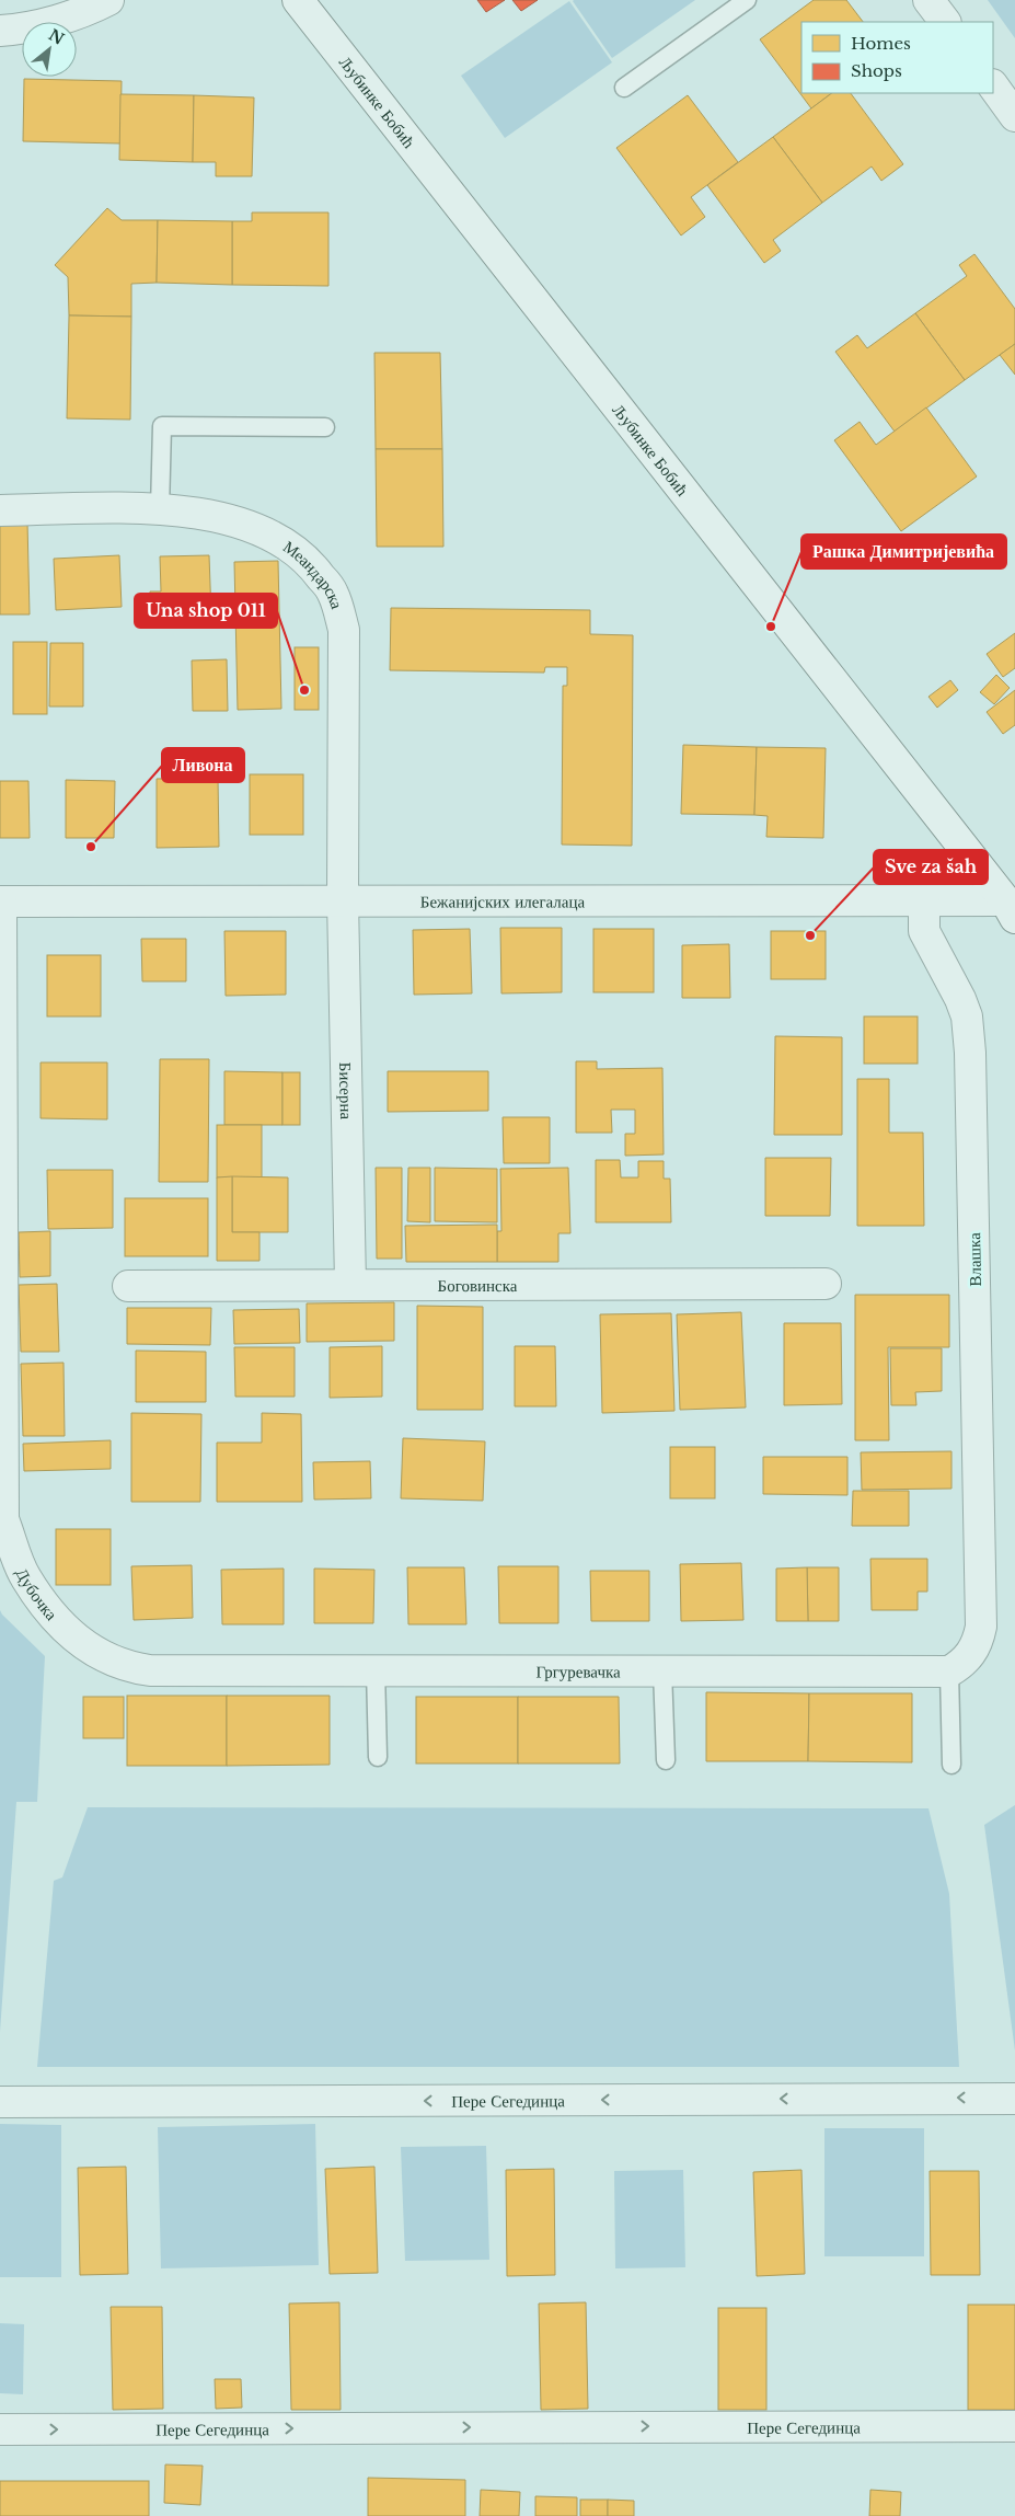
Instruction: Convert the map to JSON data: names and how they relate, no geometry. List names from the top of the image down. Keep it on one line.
{"streets":{"street":["Љубинке Бобић","Меандарска","Бежанијских илегалаца","Бисерна","Влашка","Боговинска","Дубочка","Гргуревачка","Пере Сегединца"]},"crossings":[["Љубинке Бобић","Бежанијских илегалаца"],["Меандарска","Бежанијских илегалаца"],["Меандарска","Бисерна"],["Бежанијских илегалаца","Бисерна"],["Бежанијских илегалаца","Влашка"],["Бежанијских илегалаца","Дубочка"],["Бисерна","Боговинска"],["Влашка","Гргуревачка"],["Дубочка","Гргуревачка"]],"places":["Рашка Димитријевића","Una shop 011","Ливона","Sve za šah"],"legend":["Homes","Shops"],"north":"top right"}
